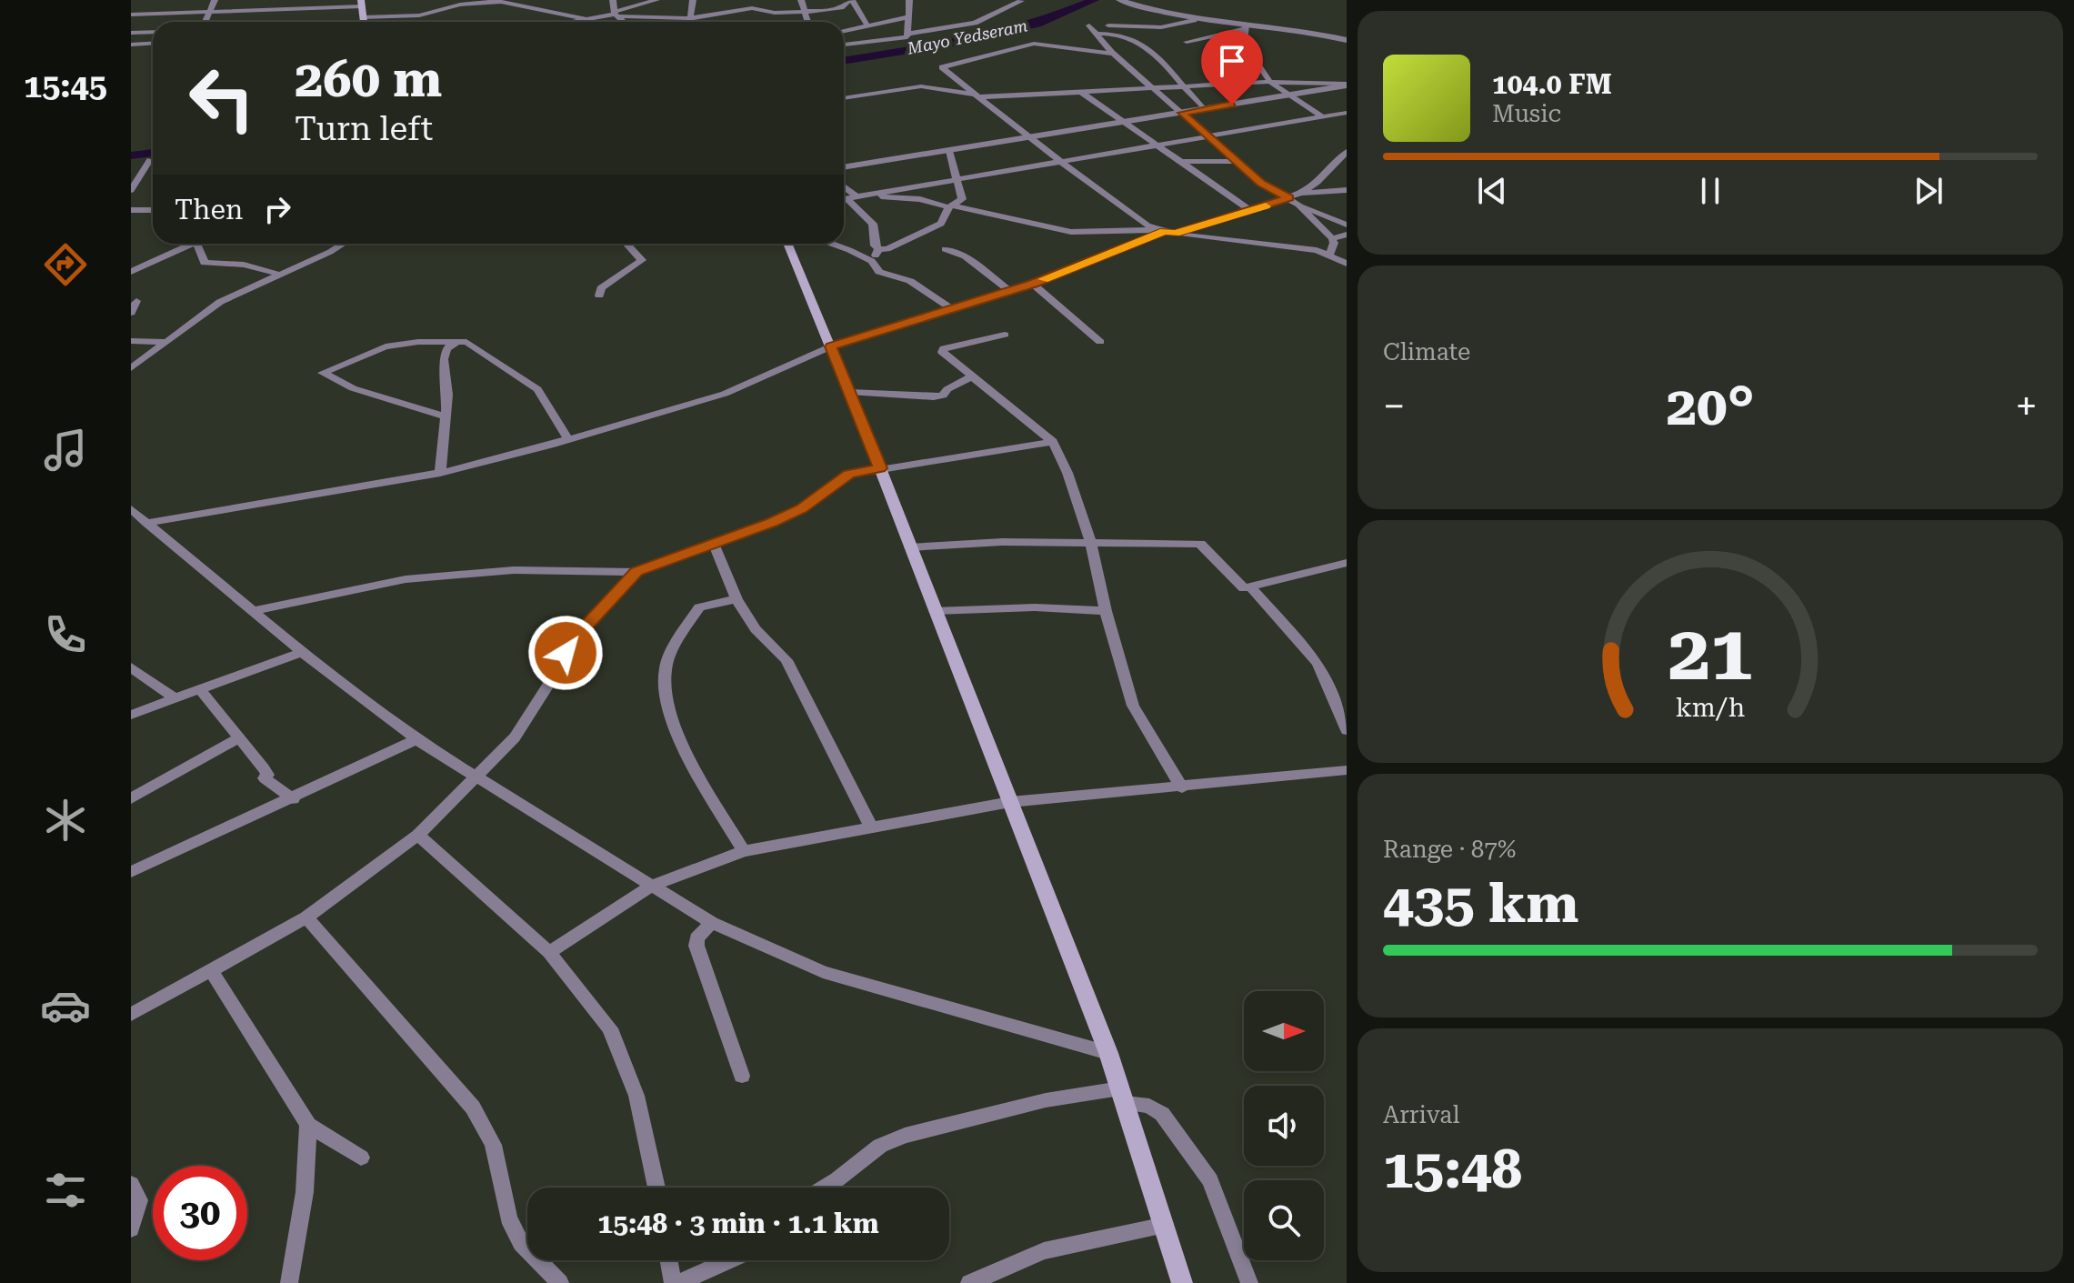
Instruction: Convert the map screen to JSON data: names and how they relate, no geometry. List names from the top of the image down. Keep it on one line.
{"water":["Mayo Yedseram"],"north":"right","page":{"tabs":"15:45","turn":["260 m","Turn left"],"song":["104.0 FM","Music"],"then":"Then","tile":["Climate",["Range · 87%","435 km"],["Arrival","15:48"]],"heat":["−","20°","+"],"limit":"30","trip":"15:48 · 3 min · 1.1 km","gauge":["21","km/h"]}}
